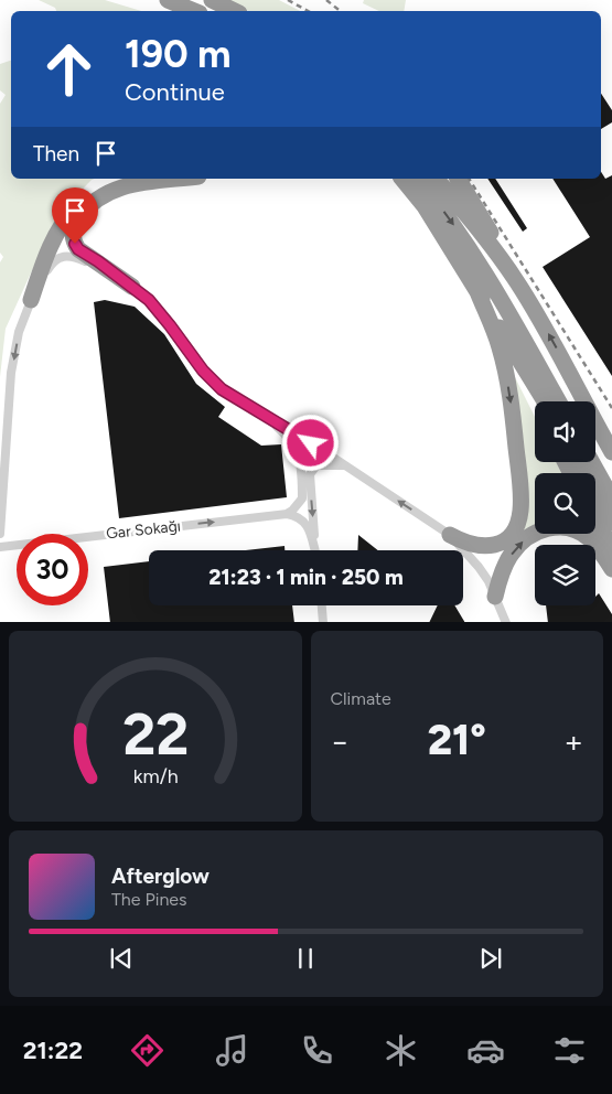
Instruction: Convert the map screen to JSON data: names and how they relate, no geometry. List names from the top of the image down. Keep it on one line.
{"streets":{"street":["Gar Sokağı"]},"one_way":["Gar Sokağı"],"page":{"turn":["190 m","Continue"],"then":"Then","limit":"30","trip":"21:23 · 1 min · 250 m","tile":"Climate","heat":["−","21°","+"],"song":["Afterglow","The Pines"],"tabs":"21:22","gauge":["22","km/h"]}}
